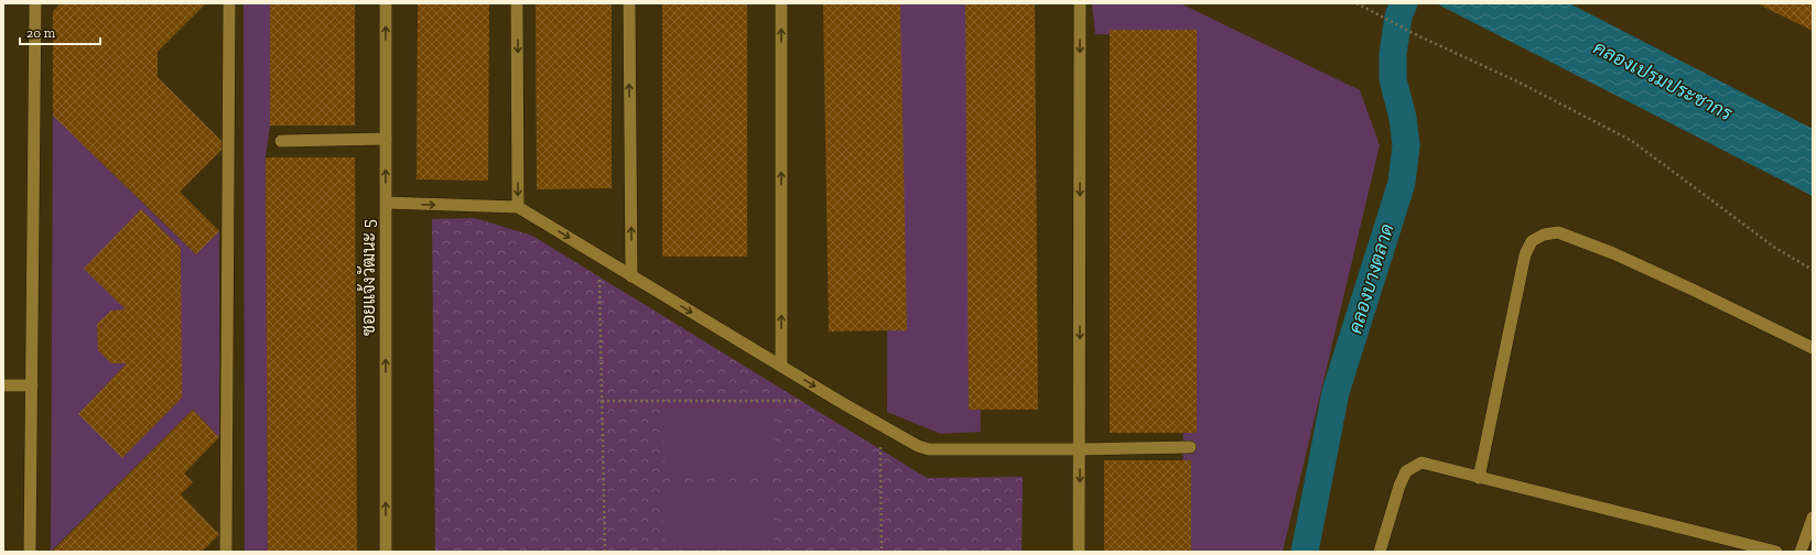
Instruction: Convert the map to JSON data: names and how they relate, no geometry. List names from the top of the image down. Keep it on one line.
{"streets":{"street":["ซอยแจ้งวัฒนะ 5"]},"one_way":["ซอยแจ้งวัฒนะ 5"],"water":["คลองเปรมประชากร","คลองบางตลาด"],"scale_bar":"20 m"}
